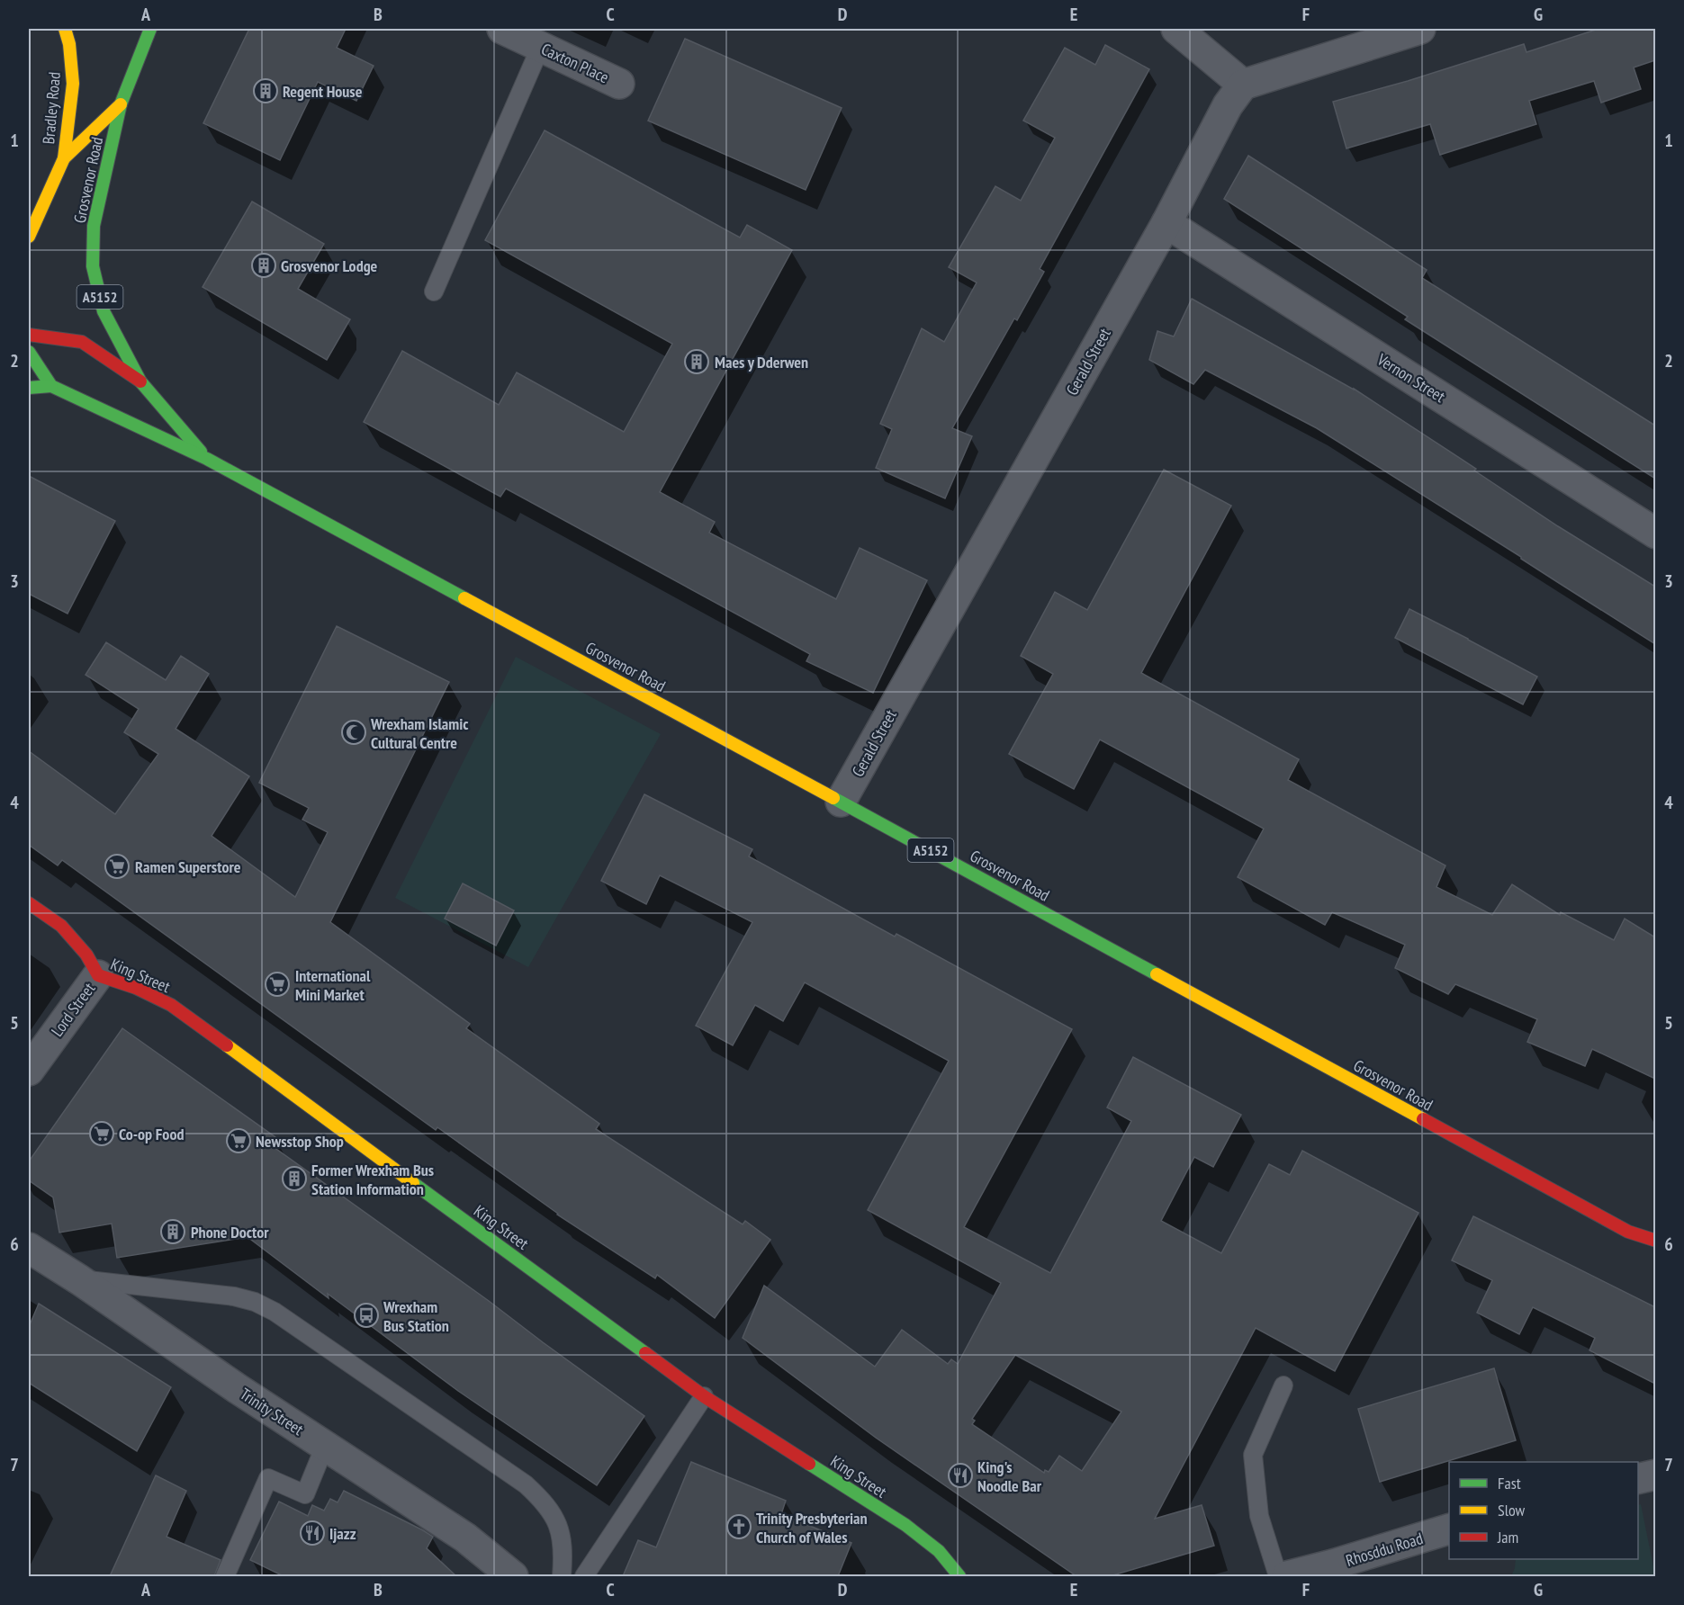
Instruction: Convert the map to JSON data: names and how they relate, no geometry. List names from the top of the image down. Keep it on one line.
{"streets":{"main road":["Bradley Road","Grosvenor Road","A5152","King Street"],"street":["Caxton Place","Gerald Street","Vernon Street","Lord Street","Trinity Street","Rhosddu Road"]},"crossings":[["Grosvenor Road","A5152"],["Grosvenor Road","Gerald Street"],["Gerald Street","Vernon Street"],["King Street","Lord Street"]],"places":{"building":["Regent House","Grosvenor Lodge","Maes y Dderwen","Former Wrexham Bus Station Information","Phone Doctor"],"mosque":["Wrexham Islamic Cultural Centre"],"supermarket":["Ramen Superstore","International Mini Market","Co-op Food","Newsstop Shop"],"bus stop":["Wrexham Bus Station"],"restaurant":["King's Noodle Bar","Ijazz"],"church":["Trinity Presbyterian Church of Wales"]},"legend":["Fast","Slow","Jam"],"grid":{"columns":["A","B","C","D","E","F","G"],"rows":["1","2","3","4","5","6","7"]}}
